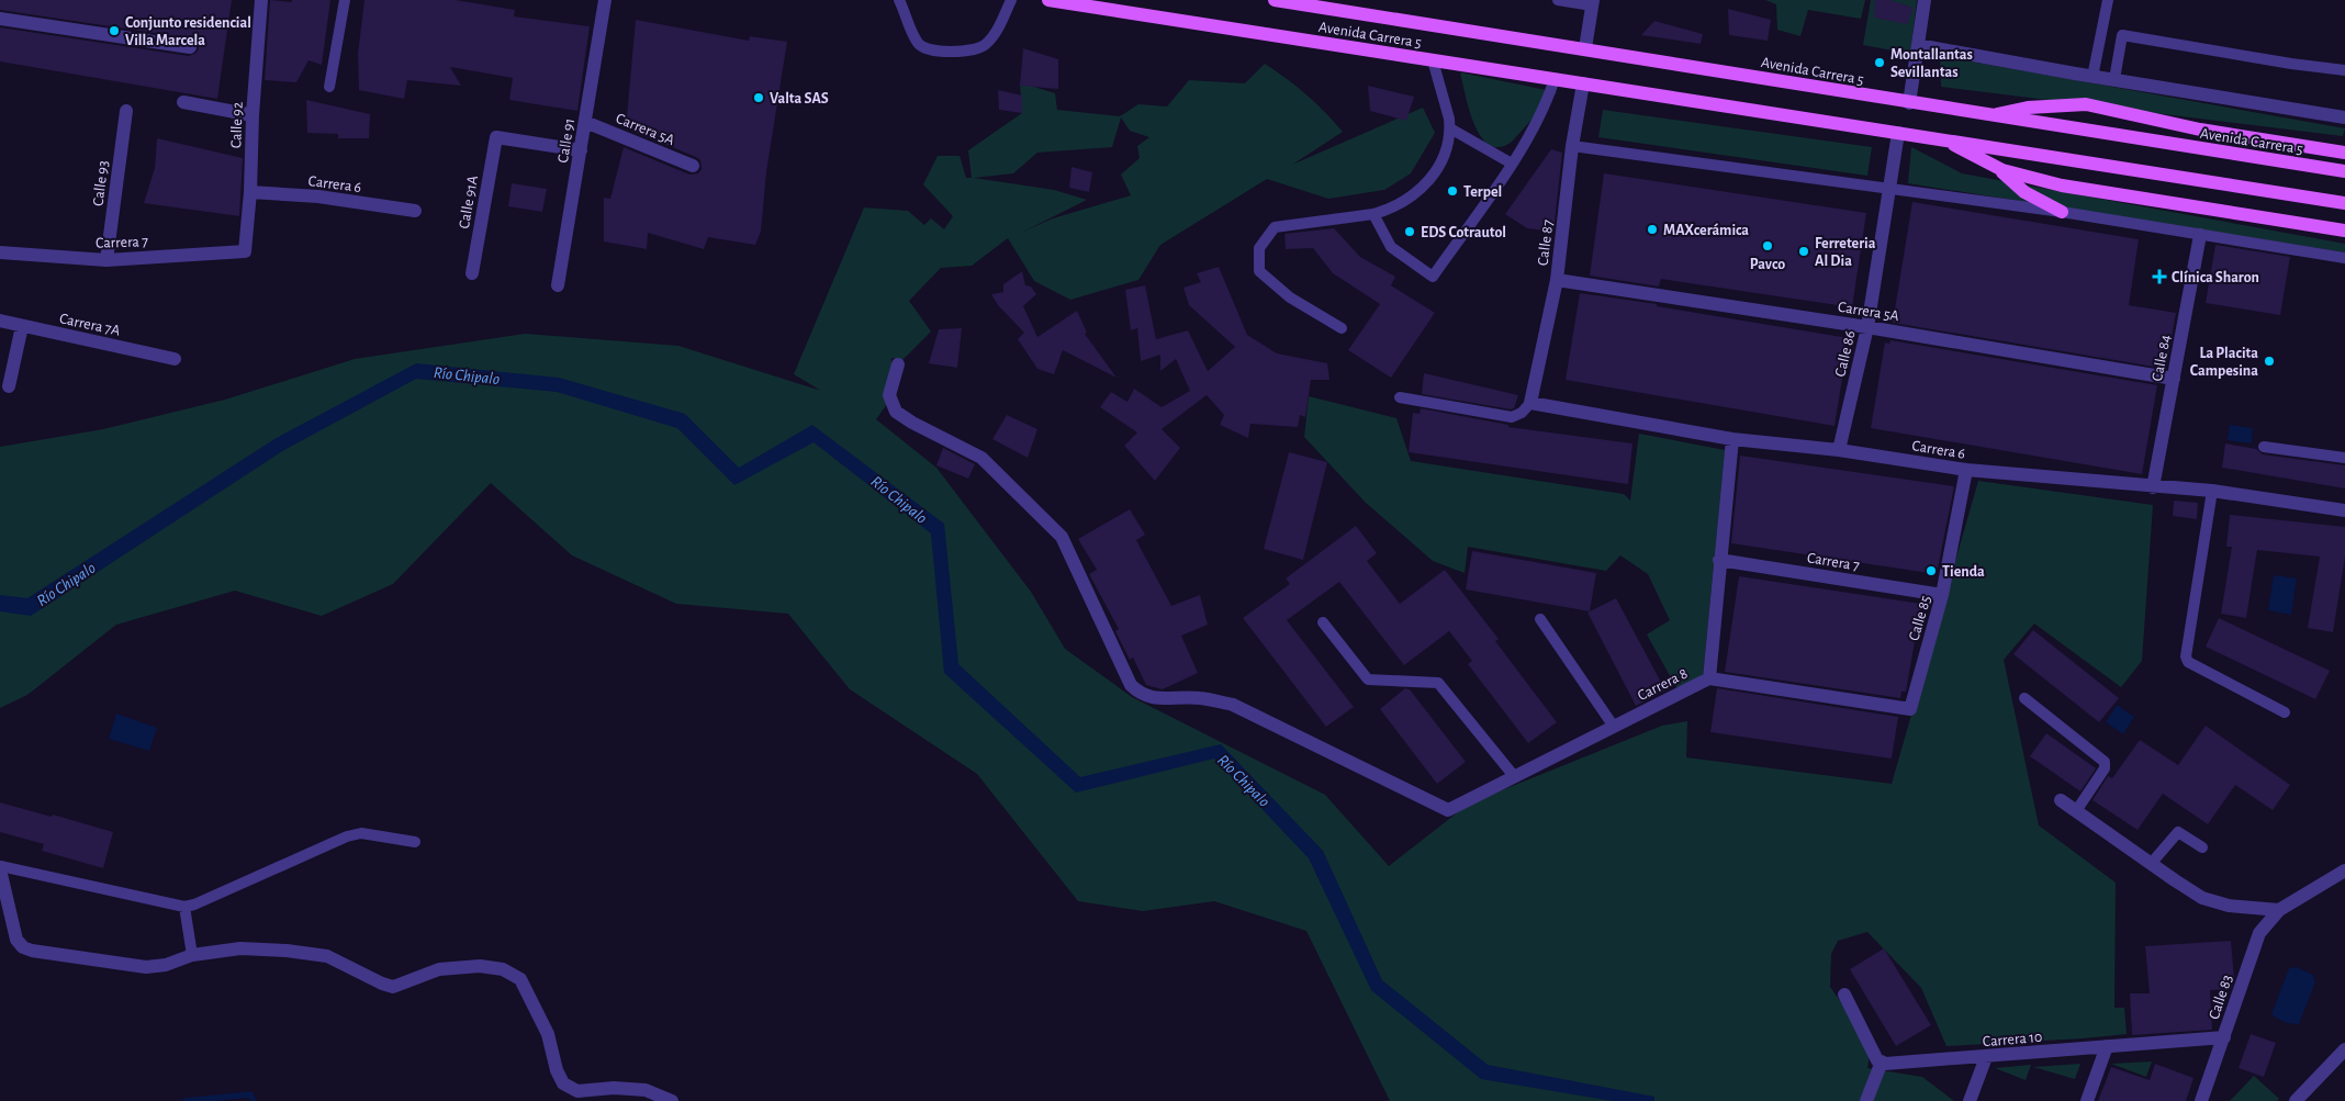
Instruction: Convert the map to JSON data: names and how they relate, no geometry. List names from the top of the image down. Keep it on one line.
{"streets":{"main road":["Avenida Carrera 5"],"street":["Calle 92","Carrera 5A","Calle 91","Calle 93","Carrera 6","Calle 91A","Carrera 7","Calle 87","Carrera 7A","Calle 86","Calle 84","Calle 85","Carrera 8","Calle 83","Carrera 10"]},"crossings":[["Avenida Carrera 5","Calle 87"],["Avenida Carrera 5","Calle 86"],["Calle 92","Carrera 6"],["Calle 92","Carrera 7"],["Carrera 5A","Calle 91"],["Carrera 5A","Calle 87"],["Carrera 5A","Calle 86"],["Carrera 5A","Calle 84"],["Calle 91","Calle 91A"],["Calle 93","Carrera 7"],["Carrera 6","Calle 87"],["Carrera 6","Calle 86"],["Carrera 6","Calle 84"],["Carrera 6","Calle 85"],["Carrera 7","Calle 85"],["Calle 85","Carrera 8"],["Calle 83","Carrera 10"]],"water":["Río Chipalo"],"places":{"other":["Conjunto residencial Villa Marcela","Montallantas Sevillantas","Valta SAS","Terpel","MAXcerámica","EDS Cotrautol","Pavco","Ferreteria Al Dia","La Placita Campesina","Tienda"],"health":["Clínica Sharon"]}}
